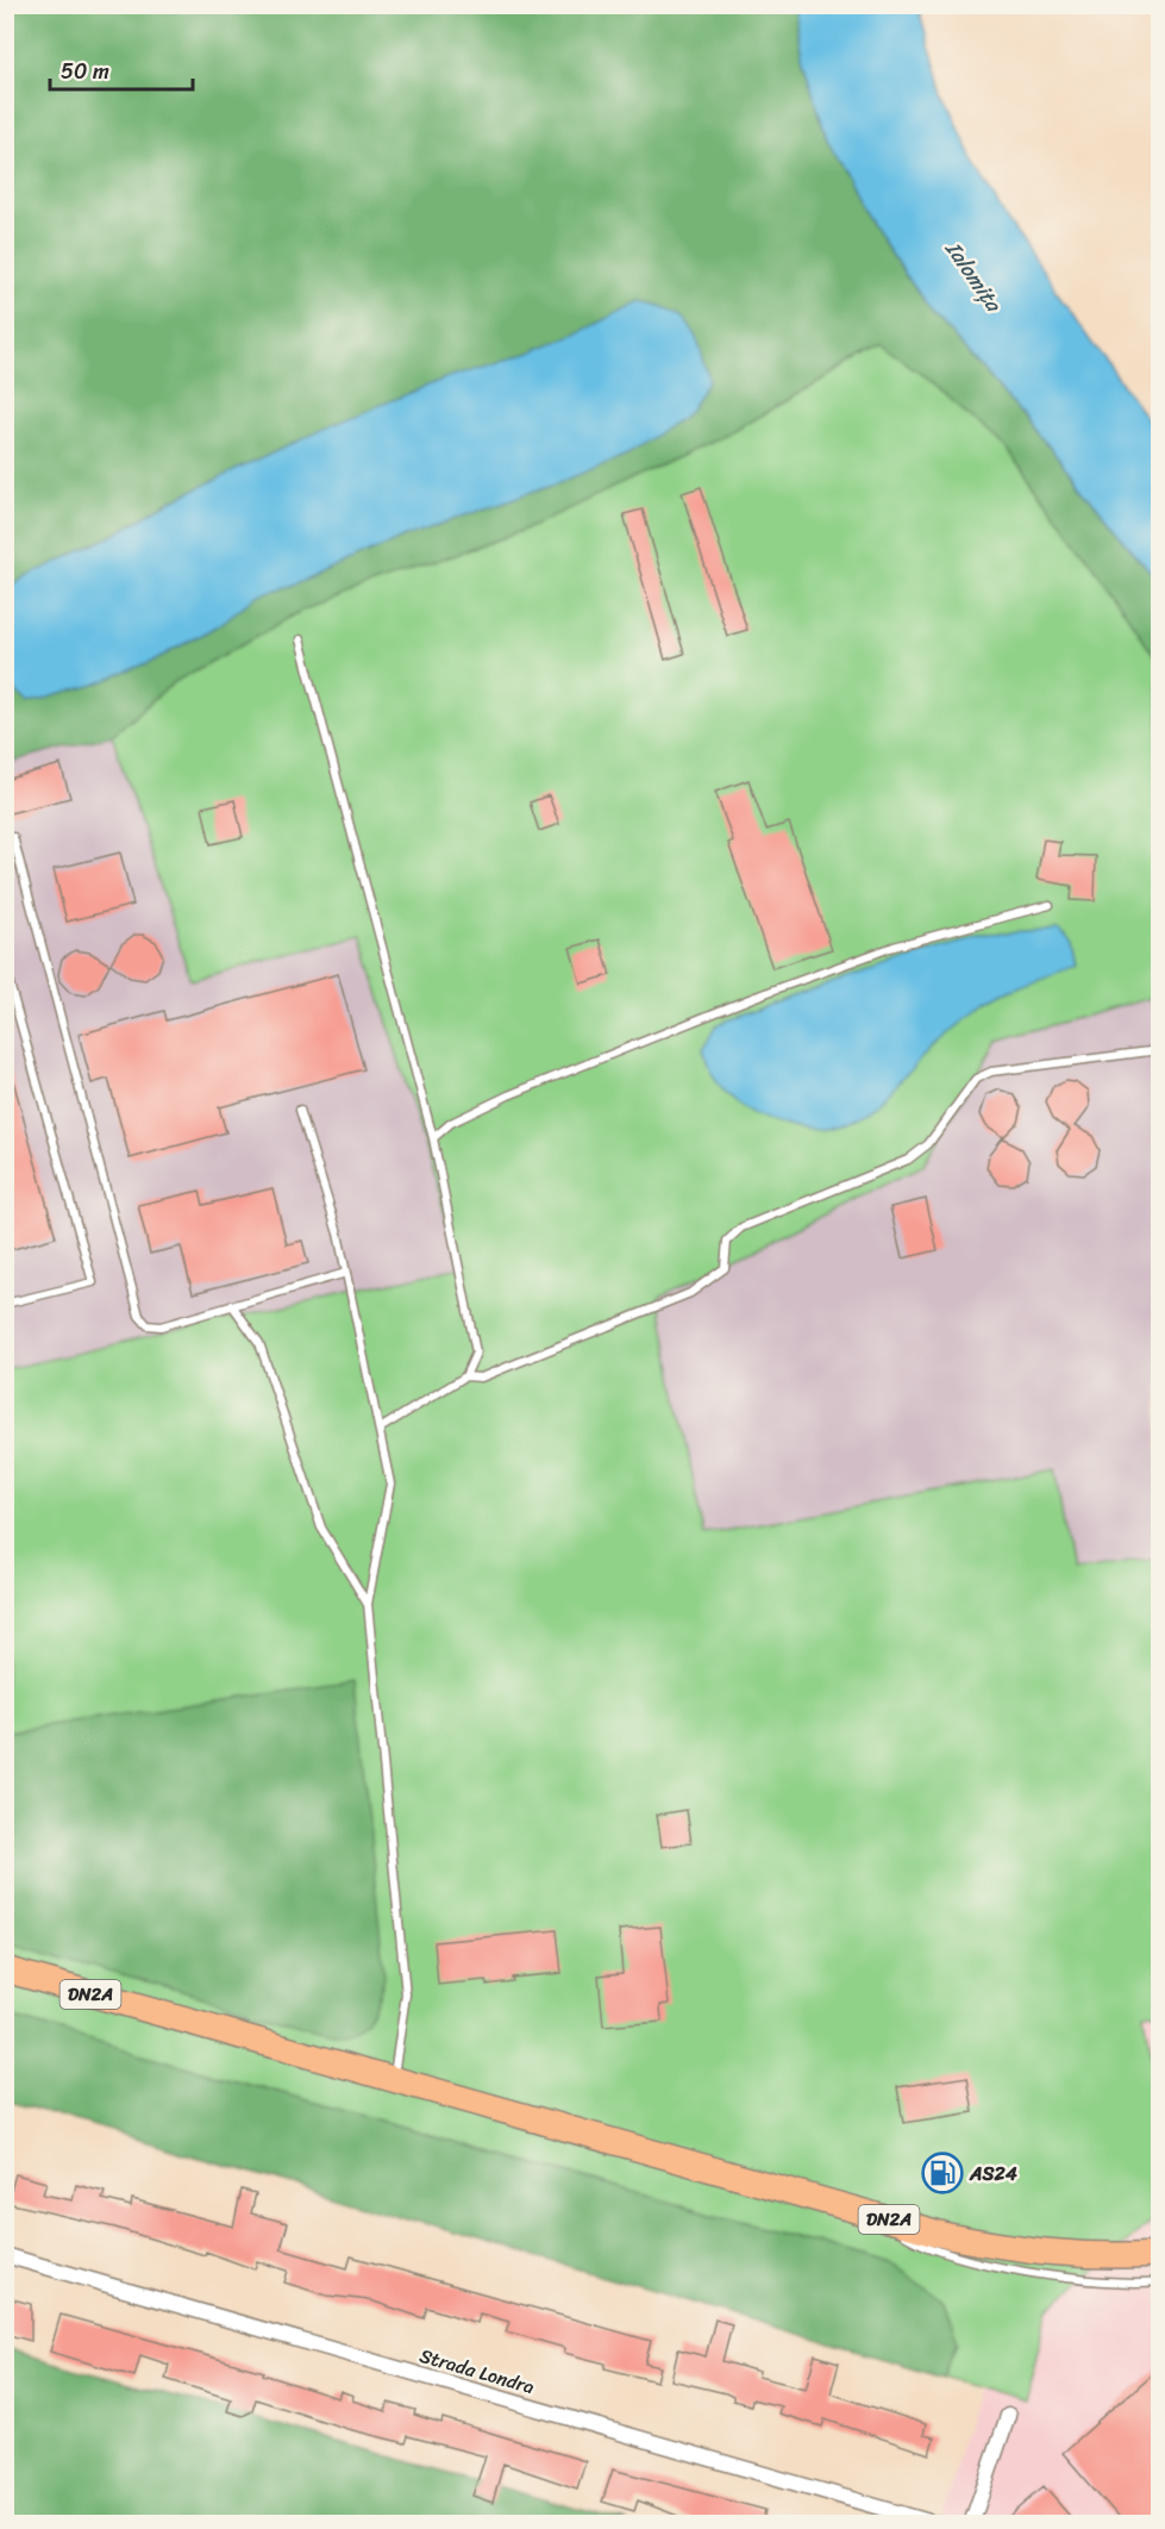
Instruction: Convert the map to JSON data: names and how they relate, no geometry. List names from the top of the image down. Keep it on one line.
{"streets":{"highway":["DN2A"],"street":["Strada Londra"]},"water":["Ialomița"],"places":{"fuel station":["AS24"]},"scale_bar":"50 m"}
